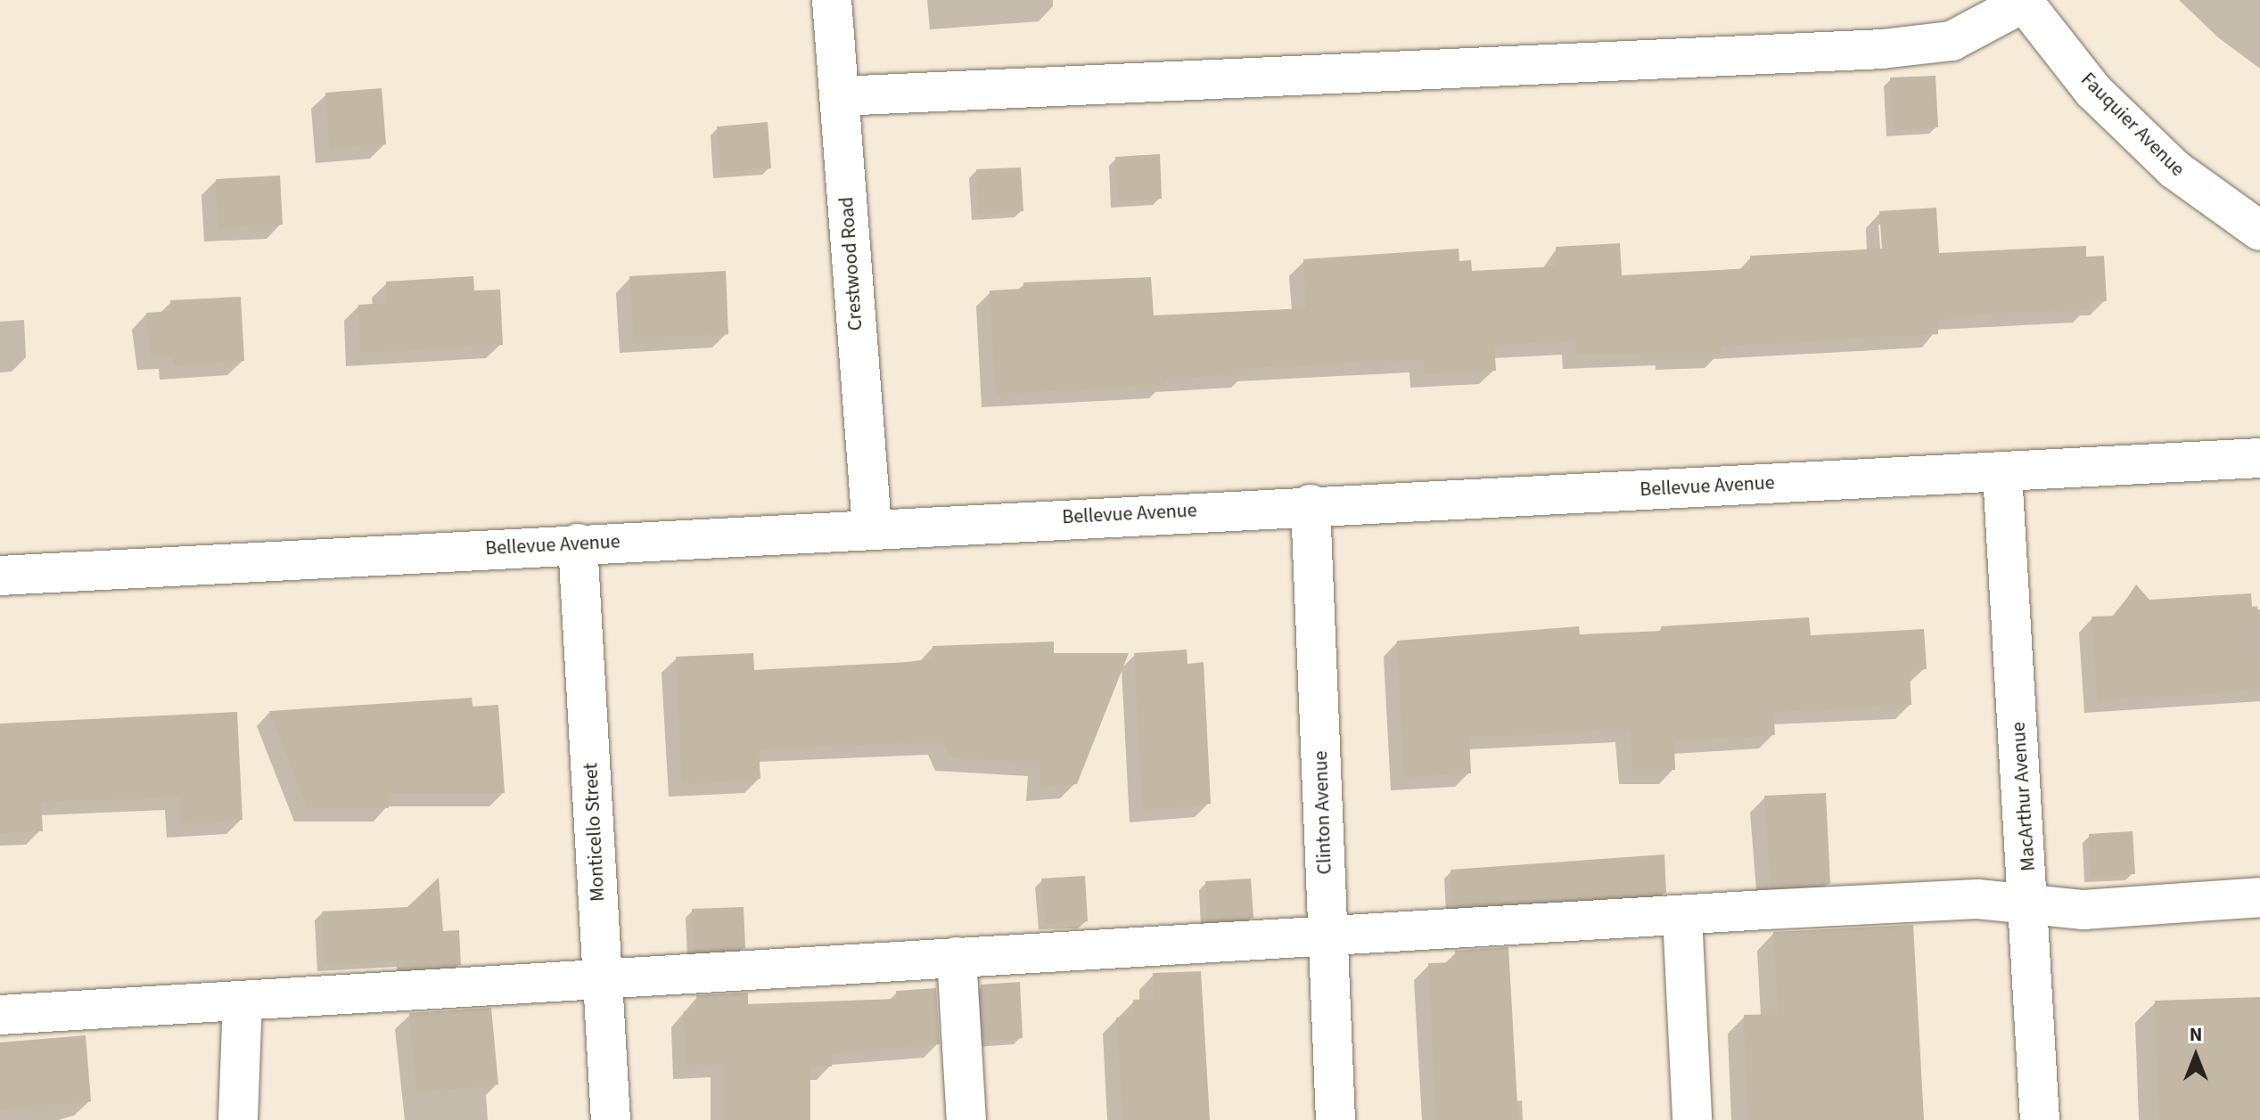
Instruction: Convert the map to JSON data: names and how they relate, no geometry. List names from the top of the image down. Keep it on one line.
{"streets":{"street":["Fauquier Avenue","Crestwood Road","Bellevue Avenue","MacArthur Avenue","Clinton Avenue","Monticello Street"]},"crossings":[["Crestwood Road","Bellevue Avenue"],["Bellevue Avenue","MacArthur Avenue"],["Bellevue Avenue","Clinton Avenue"],["Bellevue Avenue","Monticello Street"]],"north":"top"}
